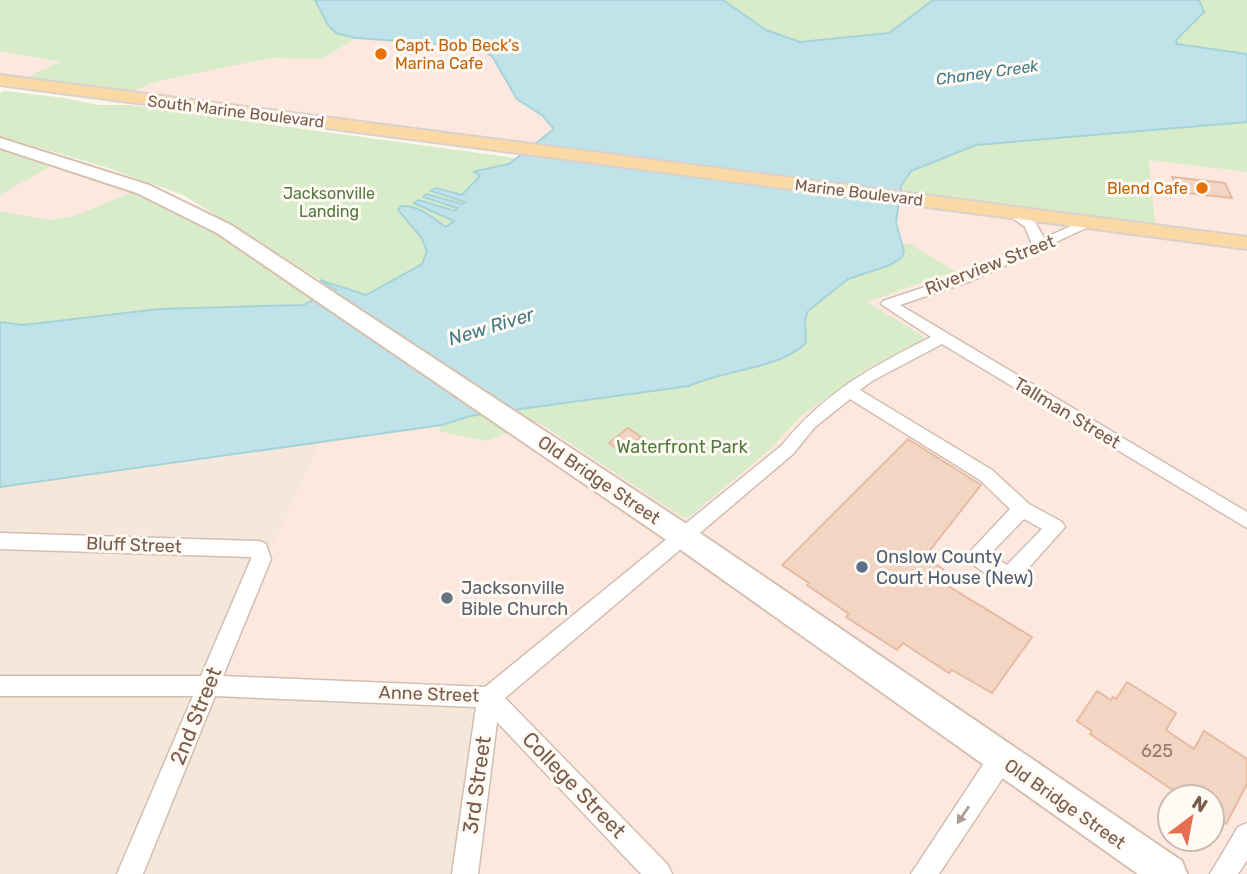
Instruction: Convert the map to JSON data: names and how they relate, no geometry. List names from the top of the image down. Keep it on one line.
{"streets":{"main road":["South Marine Boulevard","Marine Boulevard","Old Bridge Street"],"street":["Riverview Street","Tallman Street","Bluff Street","Anne Street","2nd Street","3rd Street","College Street"]},"crossings":[["South Marine Boulevard","Marine Boulevard"],["Marine Boulevard","Riverview Street"],["Riverview Street","Tallman Street"],["Tallman Street","Anne Street"],["Old Bridge Street","Anne Street"],["Bluff Street","2nd Street"],["Anne Street","2nd Street"],["Anne Street","3rd Street"],["Anne Street","College Street"],["3rd Street","College Street"]],"water":["Chaney Creek","New River"],"parks":["Jacksonville Landing","Waterfront Park"],"places":["Capt. Bob Beck’s Marina Cafe","Blend Cafe","Onslow County Court House (New)","Jacksonville Bible Church"],"house_numbers":["625"],"north":"top right"}
